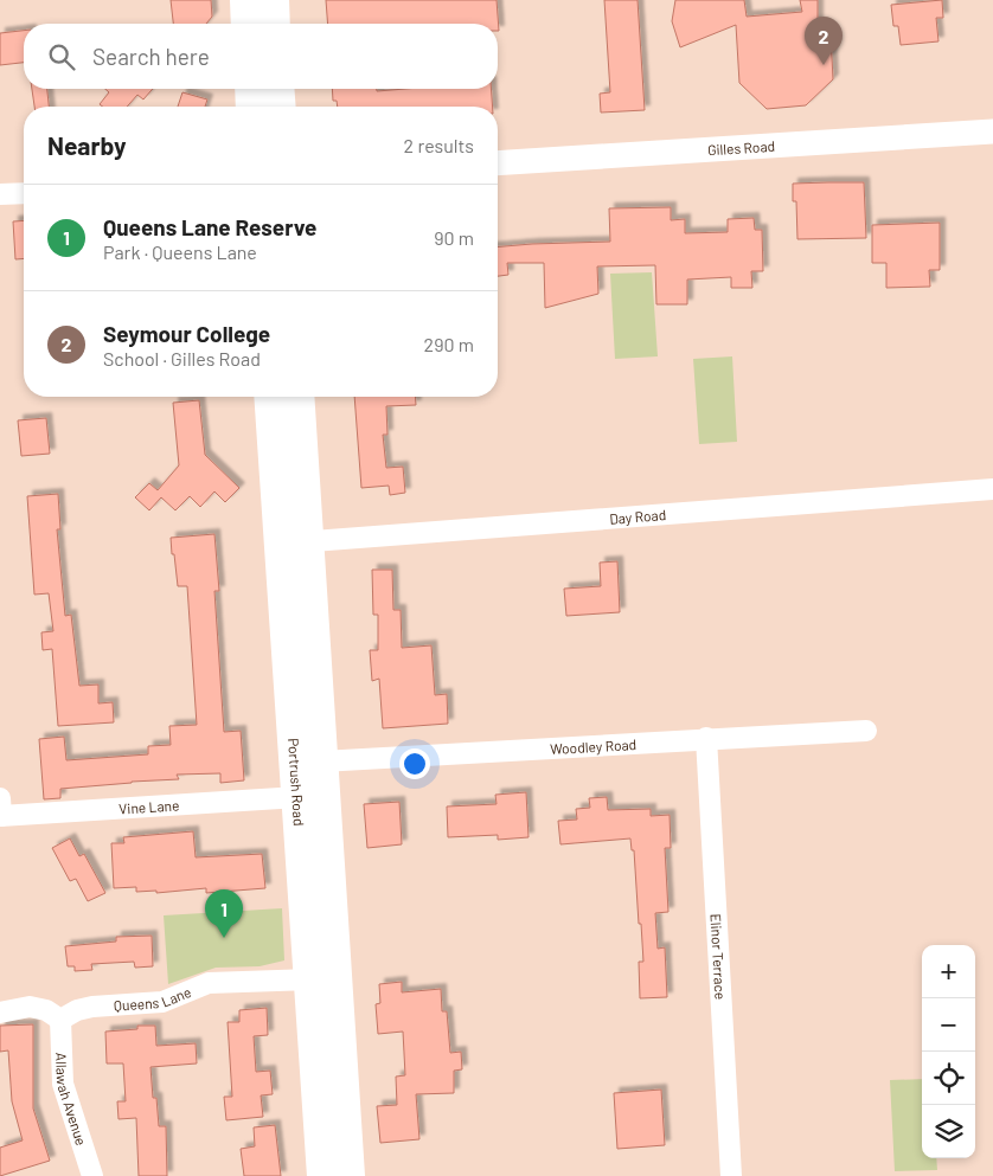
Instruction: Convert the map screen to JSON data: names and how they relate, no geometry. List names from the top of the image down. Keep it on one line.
{"streets":{"highway":["Portrush Road"],"street":["Gilles Road","Day Road","Woodley Road","Vine Lane","Elinor Terrace","Queens Lane","Allawah Avenue"]},"crossings":[["Day Road","Portrush Road"],["Woodley Road","Portrush Road"],["Woodley Road","Elinor Terrace"],["Portrush Road","Vine Lane"],["Portrush Road","Queens Lane"],["Queens Lane","Allawah Avenue"]],"page":{"pins":["2","1"],"search":"Search here","heading":["Nearby","2 results"],"list":[{"mark":"1","name":"Queens Lane Reserve","note":"Park · Queens Lane","value":"90 m"},{"mark":"2","name":"Seymour College","note":"School · Gilles Road","value":"290 m"}],"map_buttons":["+","−"]}}
